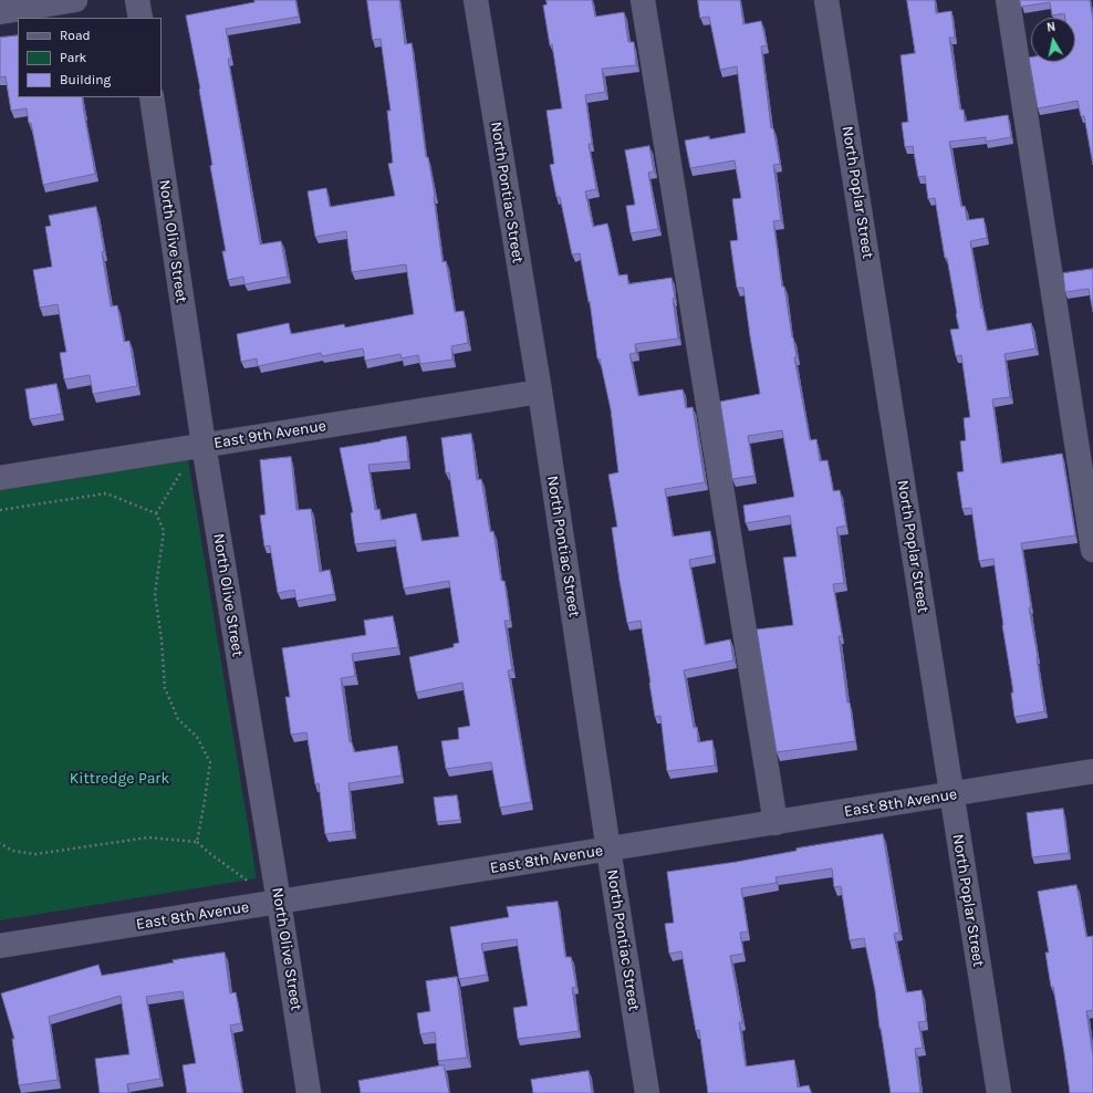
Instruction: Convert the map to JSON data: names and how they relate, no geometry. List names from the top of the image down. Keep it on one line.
{"streets":{"street":["North Pontiac Street","North Poplar Street","North Olive Street","East 9th Avenue","East 8th Avenue"]},"crossings":[["North Pontiac Street","East 9th Avenue"],["North Pontiac Street","East 8th Avenue"],["North Poplar Street","East 8th Avenue"],["North Olive Street","East 9th Avenue"],["North Olive Street","East 8th Avenue"]],"parks":["Kittredge Park"],"legend":["Road","Park","Building"],"north":"top"}
